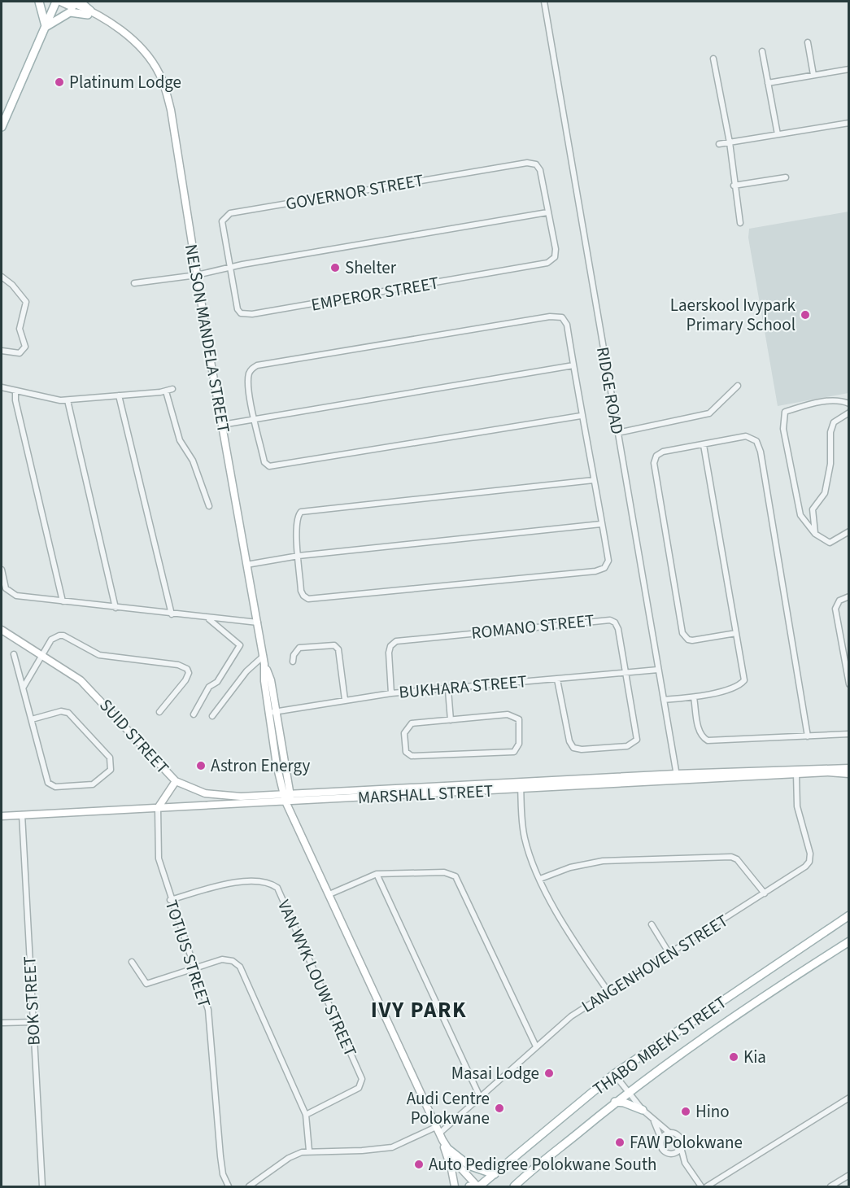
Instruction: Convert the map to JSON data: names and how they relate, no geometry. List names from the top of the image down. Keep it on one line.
{"streets":{"main road":["THABO MBEKI STREET"],"street":["GOVERNOR STREET","EMPEROR STREET","NELSON MANDELA STREET","RIDGE ROAD","ROMANO STREET","BUKHARA STREET","SUID STREET","MARSHALL STREET","TOTIUS STREET","LANGENHOVEN STREET","VAN WYK LOUW STREET","BOK STREET"]},"crossings":[["GOVERNOR STREET","EMPEROR STREET"],["NELSON MANDELA STREET","BUKHARA STREET"],["NELSON MANDELA STREET","SUID STREET"],["NELSON MANDELA STREET","MARSHALL STREET"],["NELSON MANDELA STREET","LANGENHOVEN STREET"],["NELSON MANDELA STREET","THABO MBEKI STREET"],["RIDGE ROAD","BUKHARA STREET"],["RIDGE ROAD","MARSHALL STREET"],["ROMANO STREET","BUKHARA STREET"],["SUID STREET","MARSHALL STREET"],["MARSHALL STREET","TOTIUS STREET"],["MARSHALL STREET","LANGENHOVEN STREET"],["MARSHALL STREET","BOK STREET"],["TOTIUS STREET","VAN WYK LOUW STREET"]],"districts":["IVY PARK"],"places":["Platinum Lodge","Shelter","Laerskool Ivypark Primary School","Astron Energy","Kia","Masai Lodge","Audi Centre Polokwane","Hino","FAW Polokwane","Auto Pedigree Polokwane South"]}
